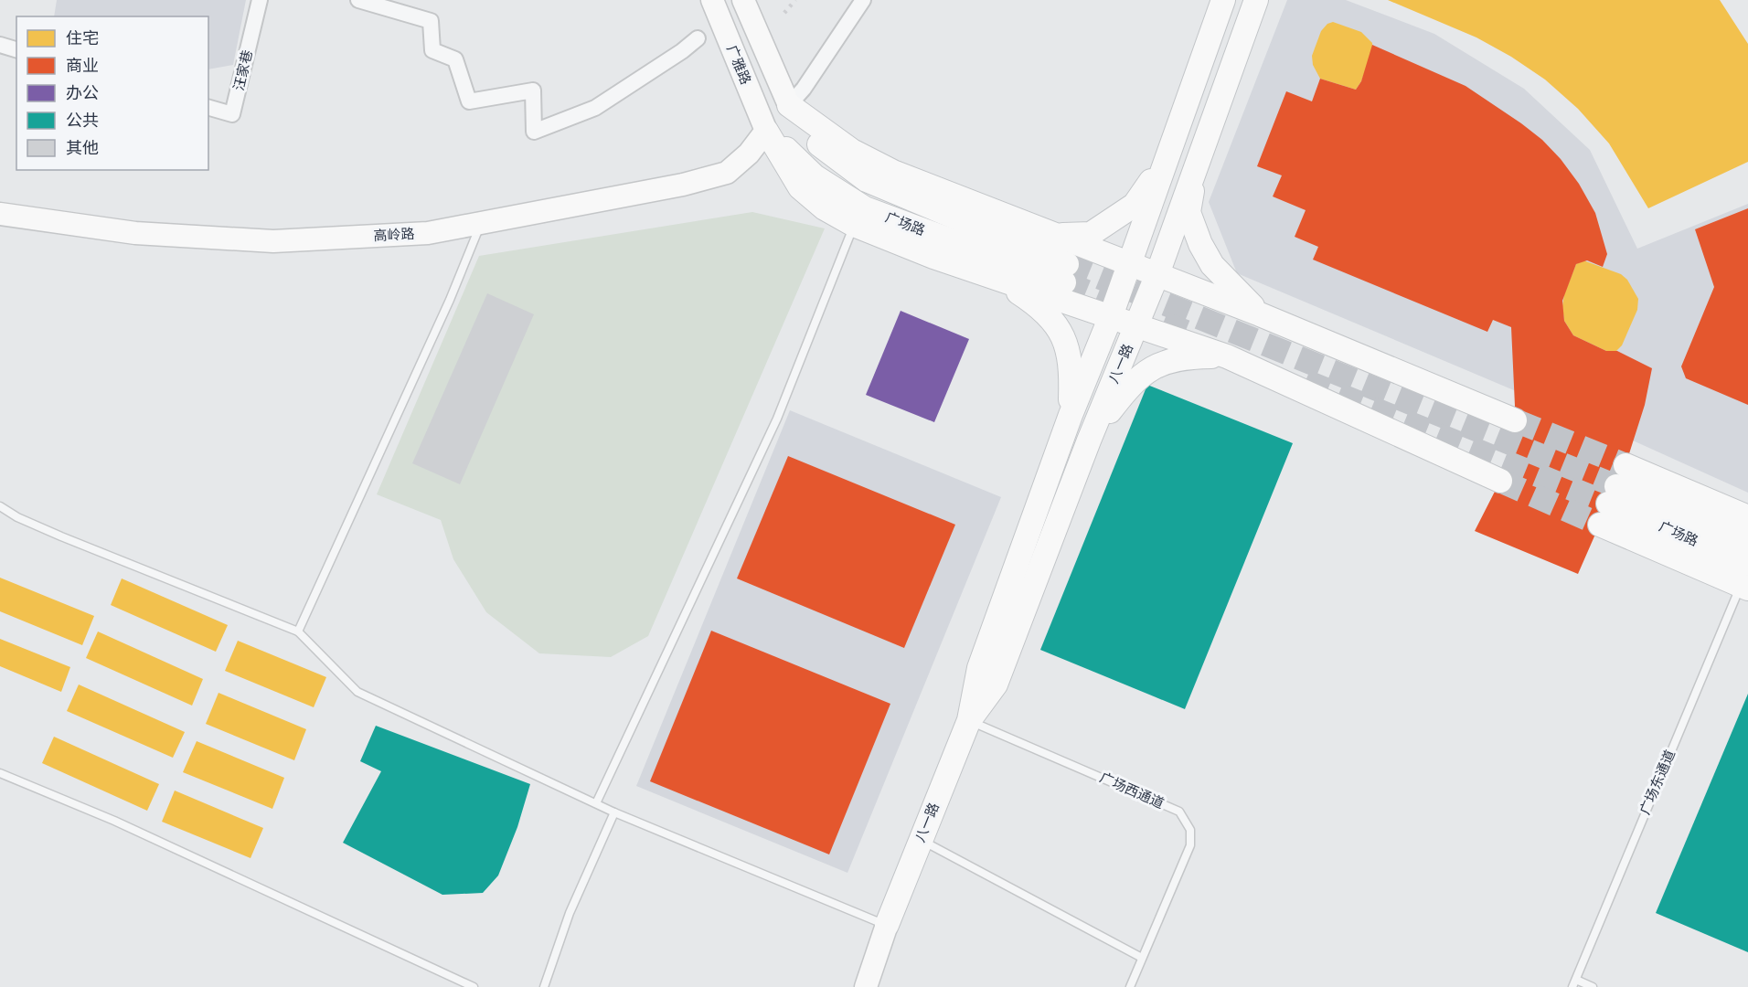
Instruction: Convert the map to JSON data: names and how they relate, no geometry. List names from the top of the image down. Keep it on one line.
{"streets":{"main road":["广场路","八一路"],"street":["广雅路","汪家巷","高岭路"],"lane":["广场东通道","广场西通道"]},"crossings":[["广雅路","广场路"],["广雅路","高岭路"],["广场路","高岭路"],["广场路","广场东通道"],["八一路","广场西通道"]],"legend":["住宅","商业","办公","公共","其他"]}
